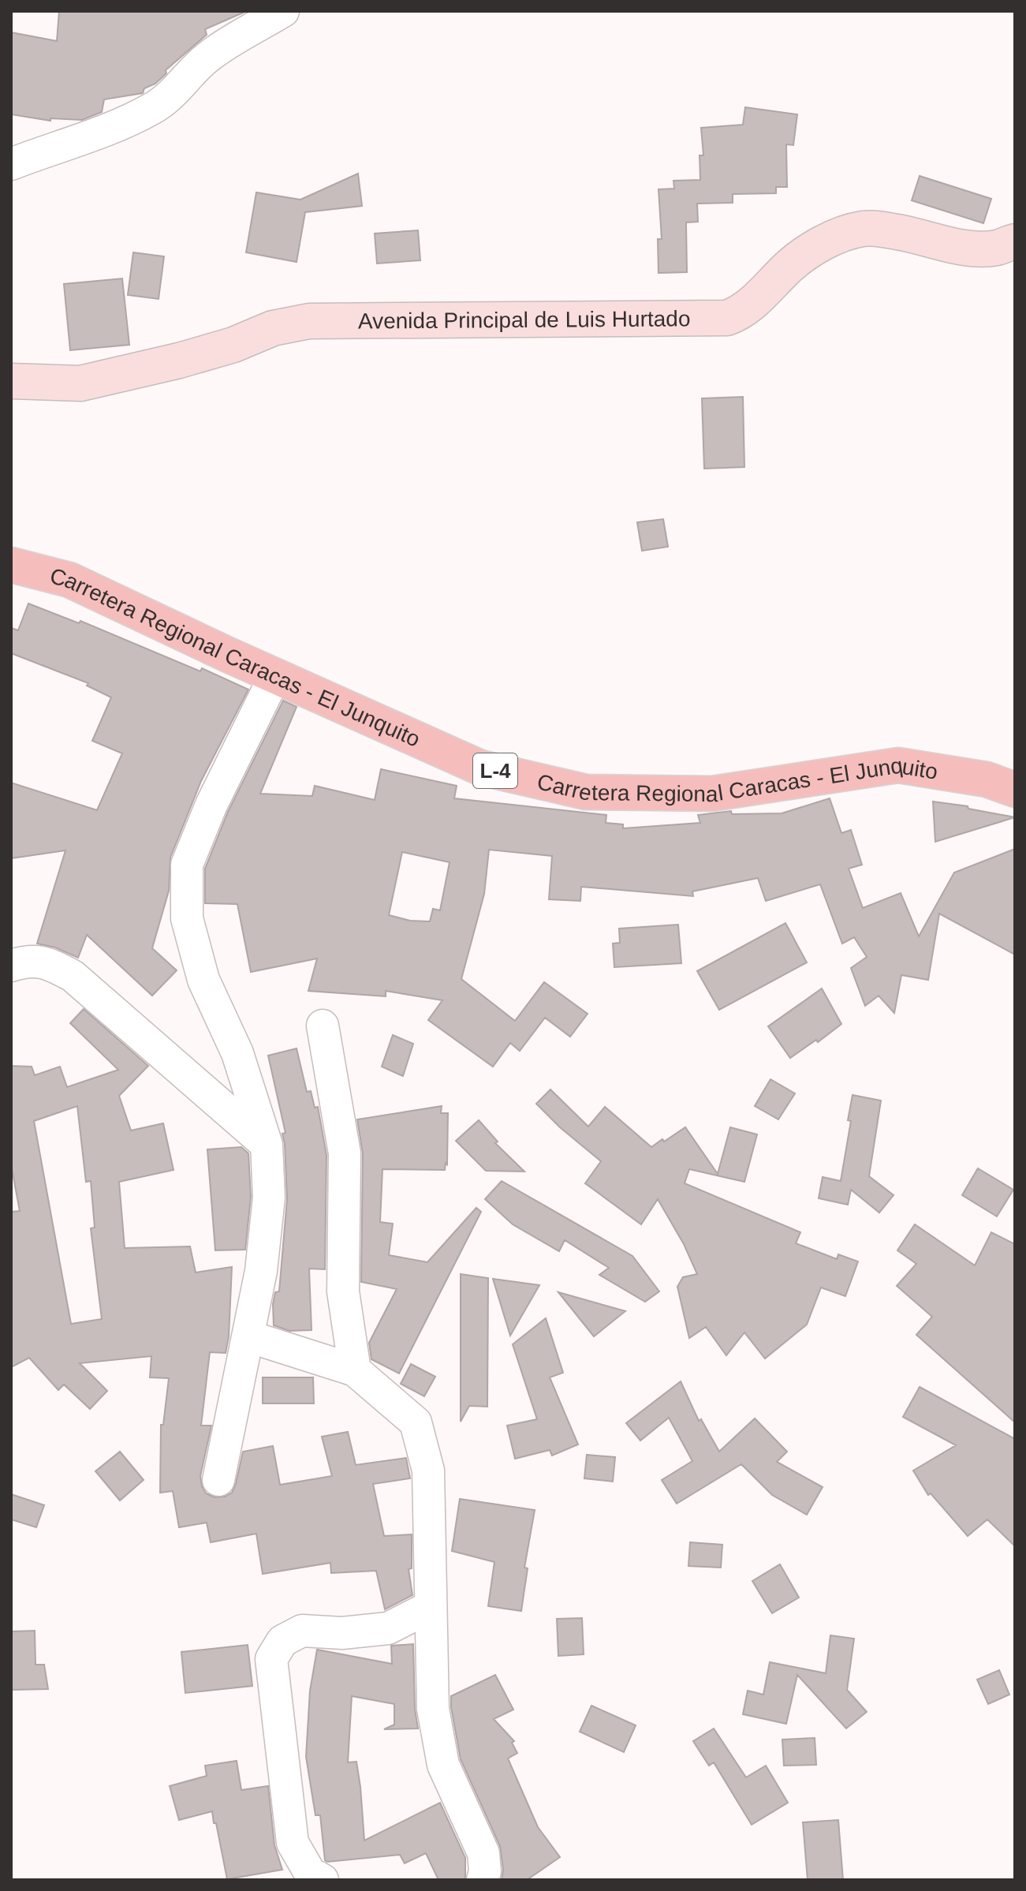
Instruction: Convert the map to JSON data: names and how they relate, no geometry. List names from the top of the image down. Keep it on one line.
{"streets":{"main road":["Carretera Regional Caracas - El Junquito","L-4"],"street":["Avenida Principal de Luis Hurtado"]}}
